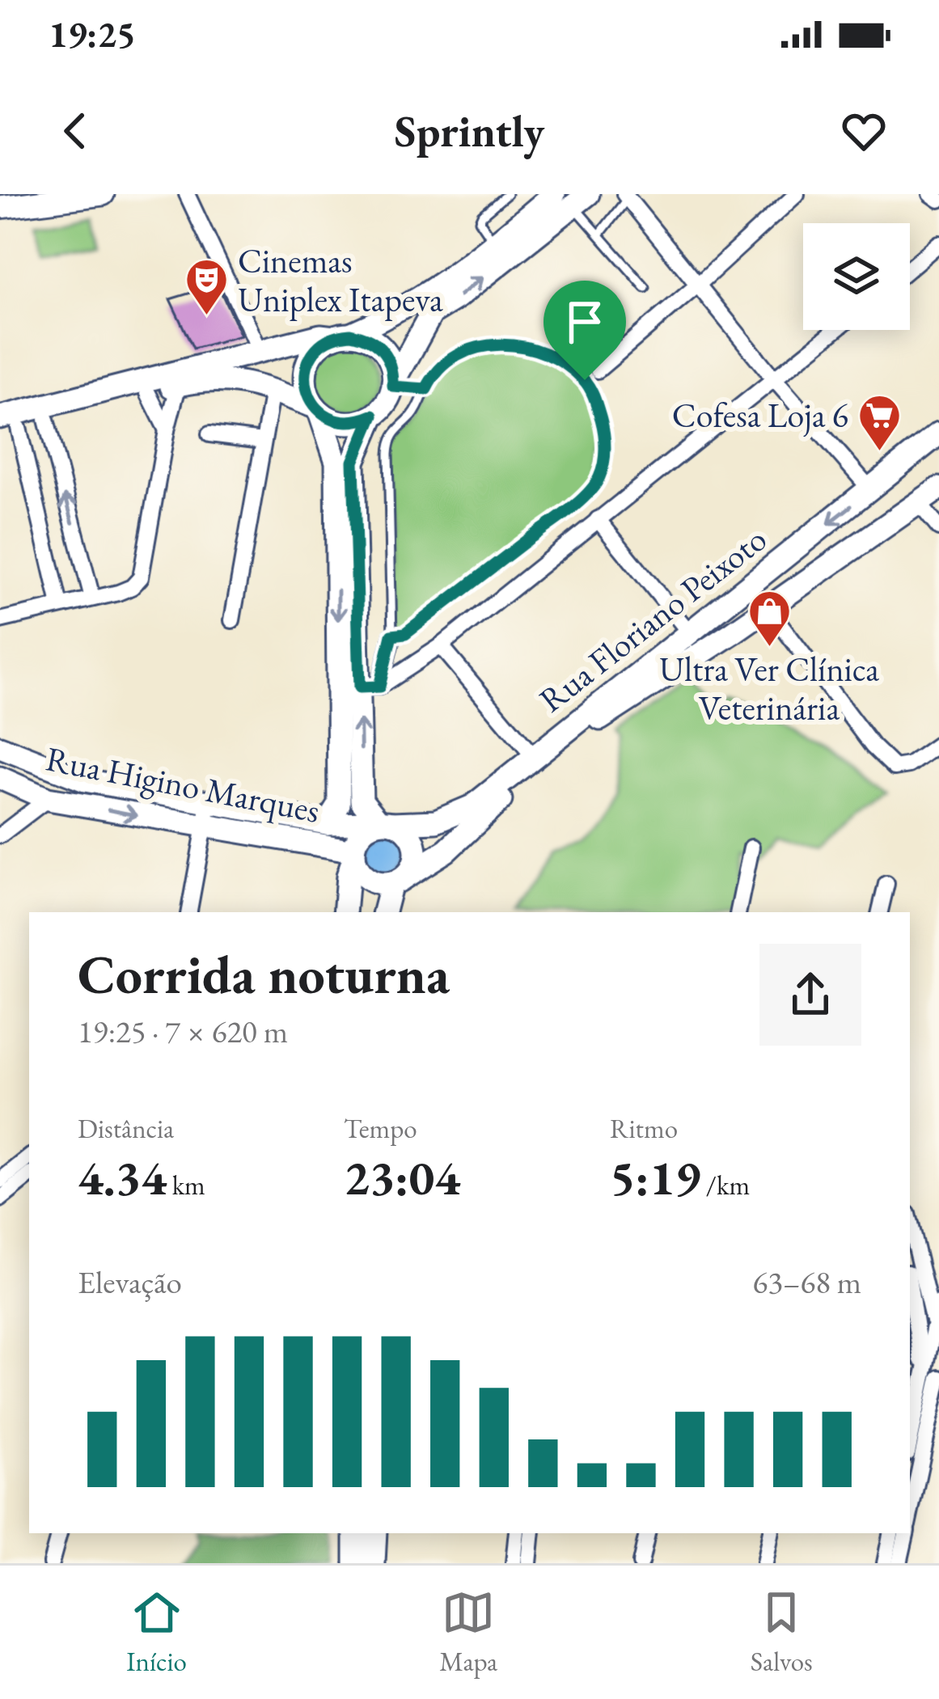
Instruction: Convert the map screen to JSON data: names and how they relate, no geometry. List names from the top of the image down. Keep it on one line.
{"streets":{"main road":["Rua Floriano Peixoto","Rua Higino Marques"]},"crossings":[["Rua Floriano Peixoto","Rua Higino Marques"]],"places":{"theatre":["Cinemas Uniplex Itapeva"],"supermarket":["Cofesa Loja 6"],"shop":["Ultra Ver Clínica Veterinária"]},"page":{"status":"19:25","header":"Sprintly","heading":["Corrida noturna","19:25 · 7 × 620 m"],"stats":[["Distância","4.34 km"],["Tempo","23:04"],["Ritmo","5:19 /km"]],"chart":["Elevação","63–68 m"],"tabs":["Início","Mapa","Salvos"]}}
